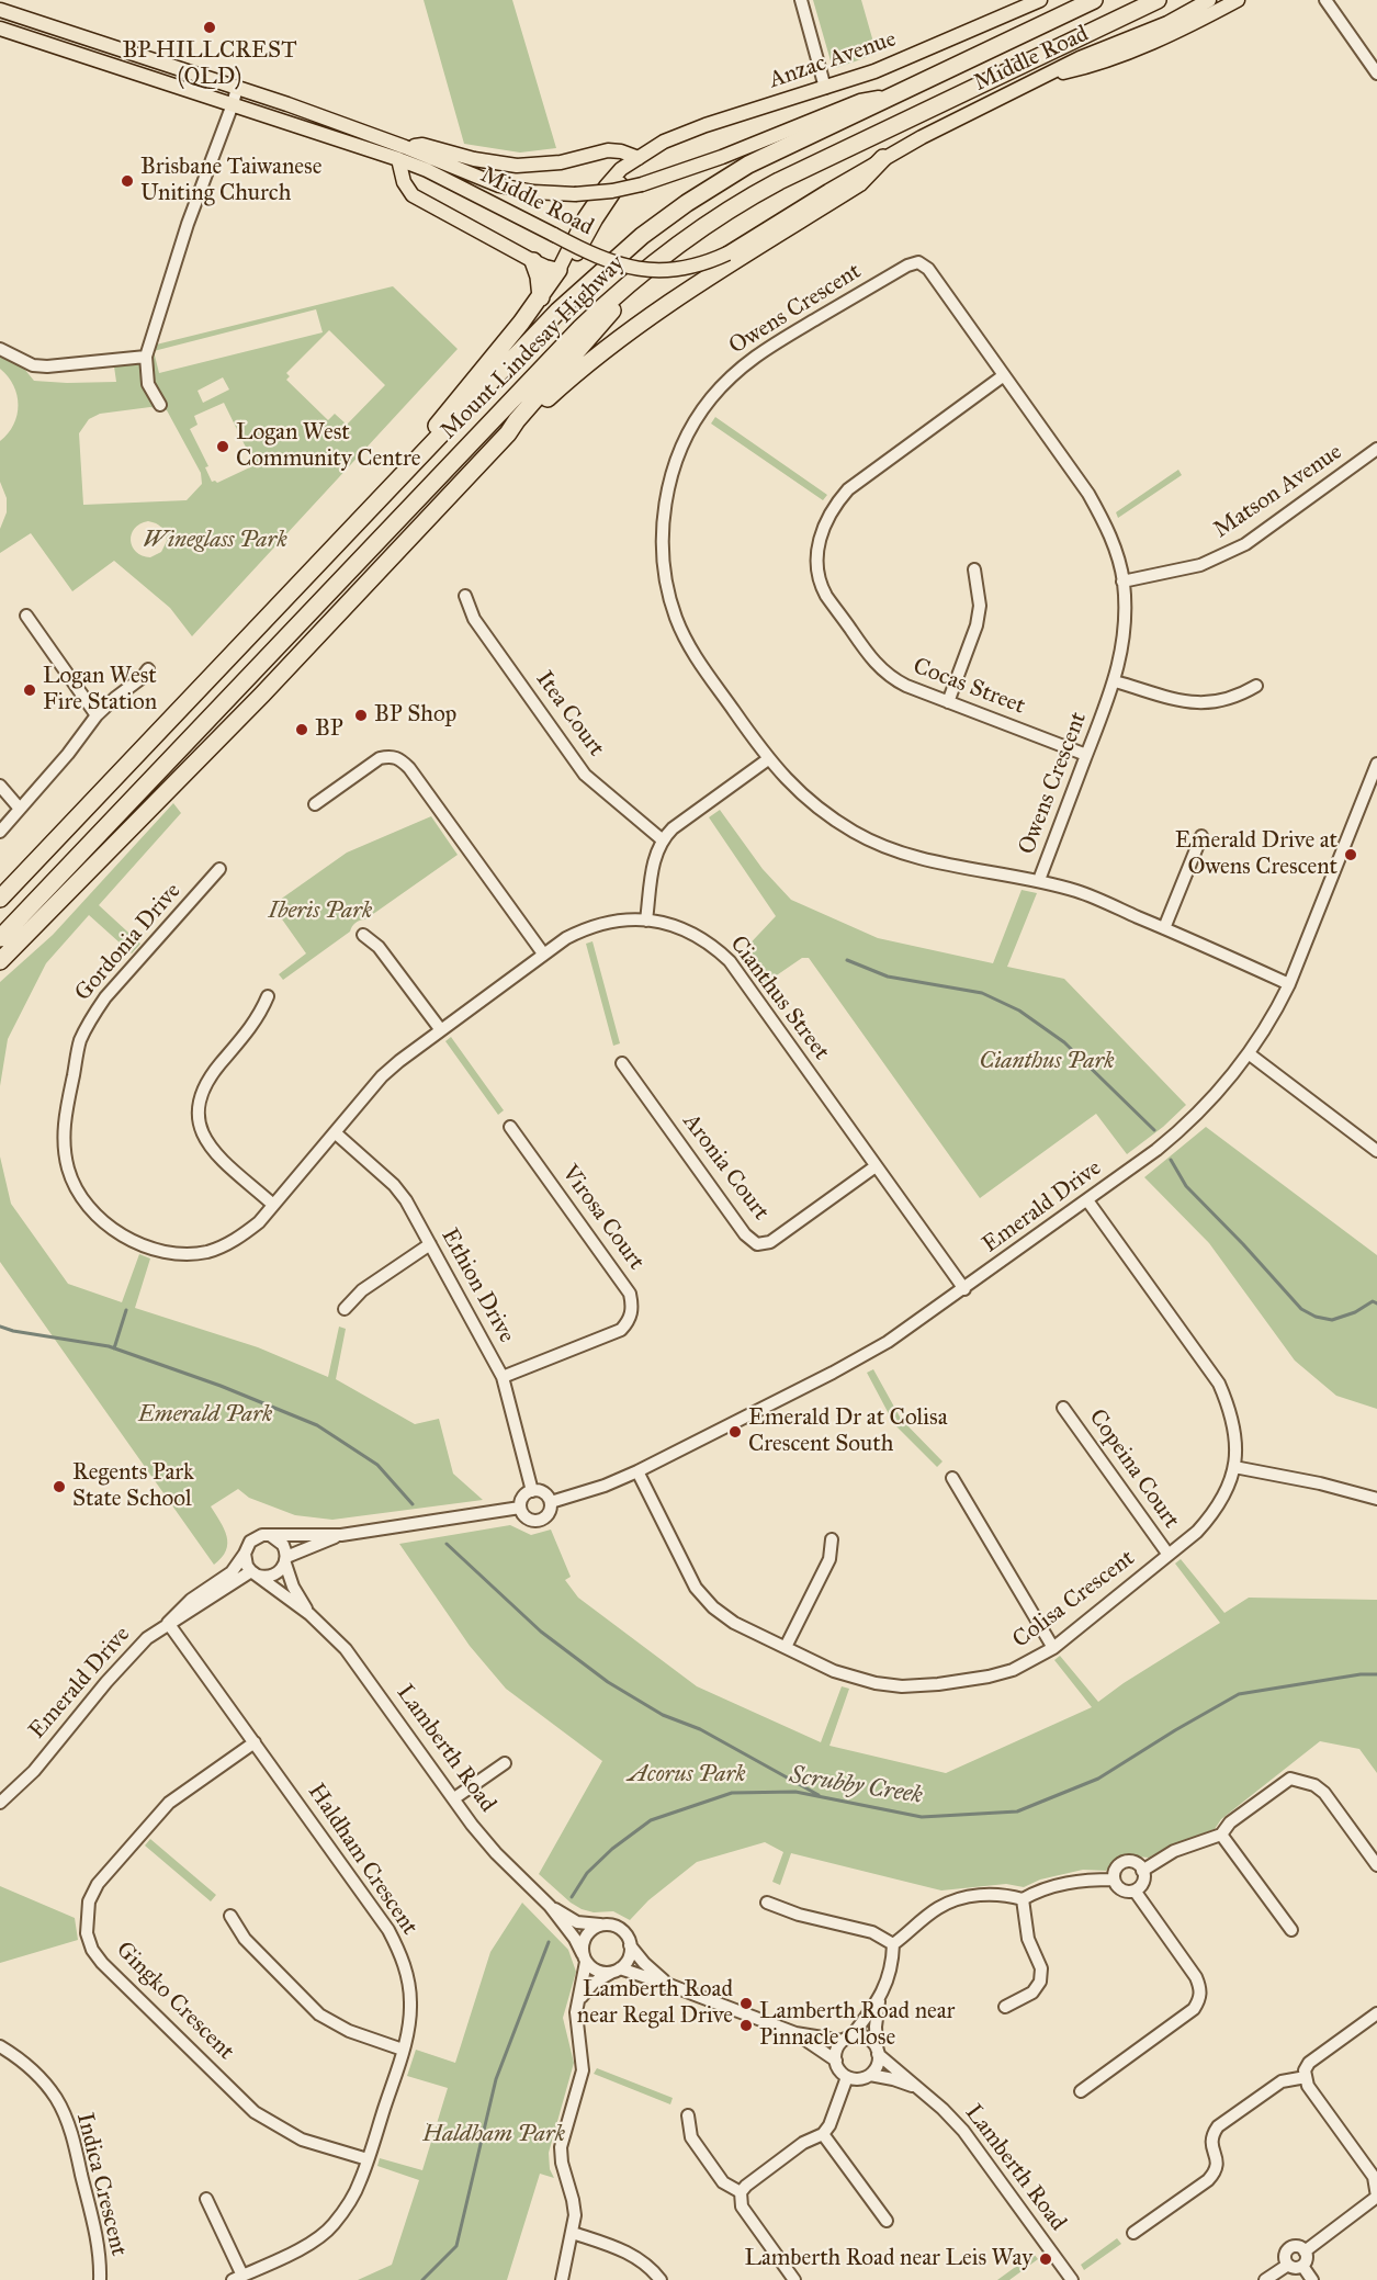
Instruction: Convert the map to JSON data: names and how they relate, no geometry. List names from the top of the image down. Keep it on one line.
{"streets":{"highway":["Mount Lindesay Highway"],"main road":["Middle Road","Anzac Avenue"],"street":["Owens Crescent","Matson Avenue","Cocas Street","Itea Court","Gordonia Drive","Cianthus Street","Aronia Court","Emerald Drive","Virosa Court","Ethion Drive","Copeina Court","Colisa Crescent","Lamberth Road","Haldham Crescent","Gingko Crescent","Indica Crescent"]},"crossings":[["Middle Road","Mount Lindesay Highway"],["Owens Crescent","Matson Avenue"],["Owens Crescent","Cocas Street"],["Owens Crescent","Emerald Drive"],["Gordonia Drive","Cianthus Street"],["Gordonia Drive","Ethion Drive"],["Cianthus Street","Aronia Court"],["Cianthus Street","Emerald Drive"],["Cianthus Street","Ethion Drive"],["Emerald Drive","Ethion Drive"],["Emerald Drive","Colisa Crescent"],["Emerald Drive","Lamberth Road"],["Emerald Drive","Haldham Crescent"],["Virosa Court","Ethion Drive"],["Copeina Court","Colisa Crescent"],["Haldham Crescent","Gingko Crescent"]],"water":["Scrubby Creek"],"parks":["Wineglass Park","Iberis Park","Cianthus Park","Emerald Park","Acorus Park","Haldham Park"],"places":["BP HILLCREST (QLD)","Brisbane Taiwanese Uniting Church","Logan West Community Centre","Logan West Fire Station","BP Shop","BP","Emerald Drive at Owens Crescent","Emerald Dr at Colisa Crescent South","Regents Park State School","Lamberth Road near Regal Drive","Lamberth Road near Pinnacle Close","Lamberth Road near Leis Way"]}
